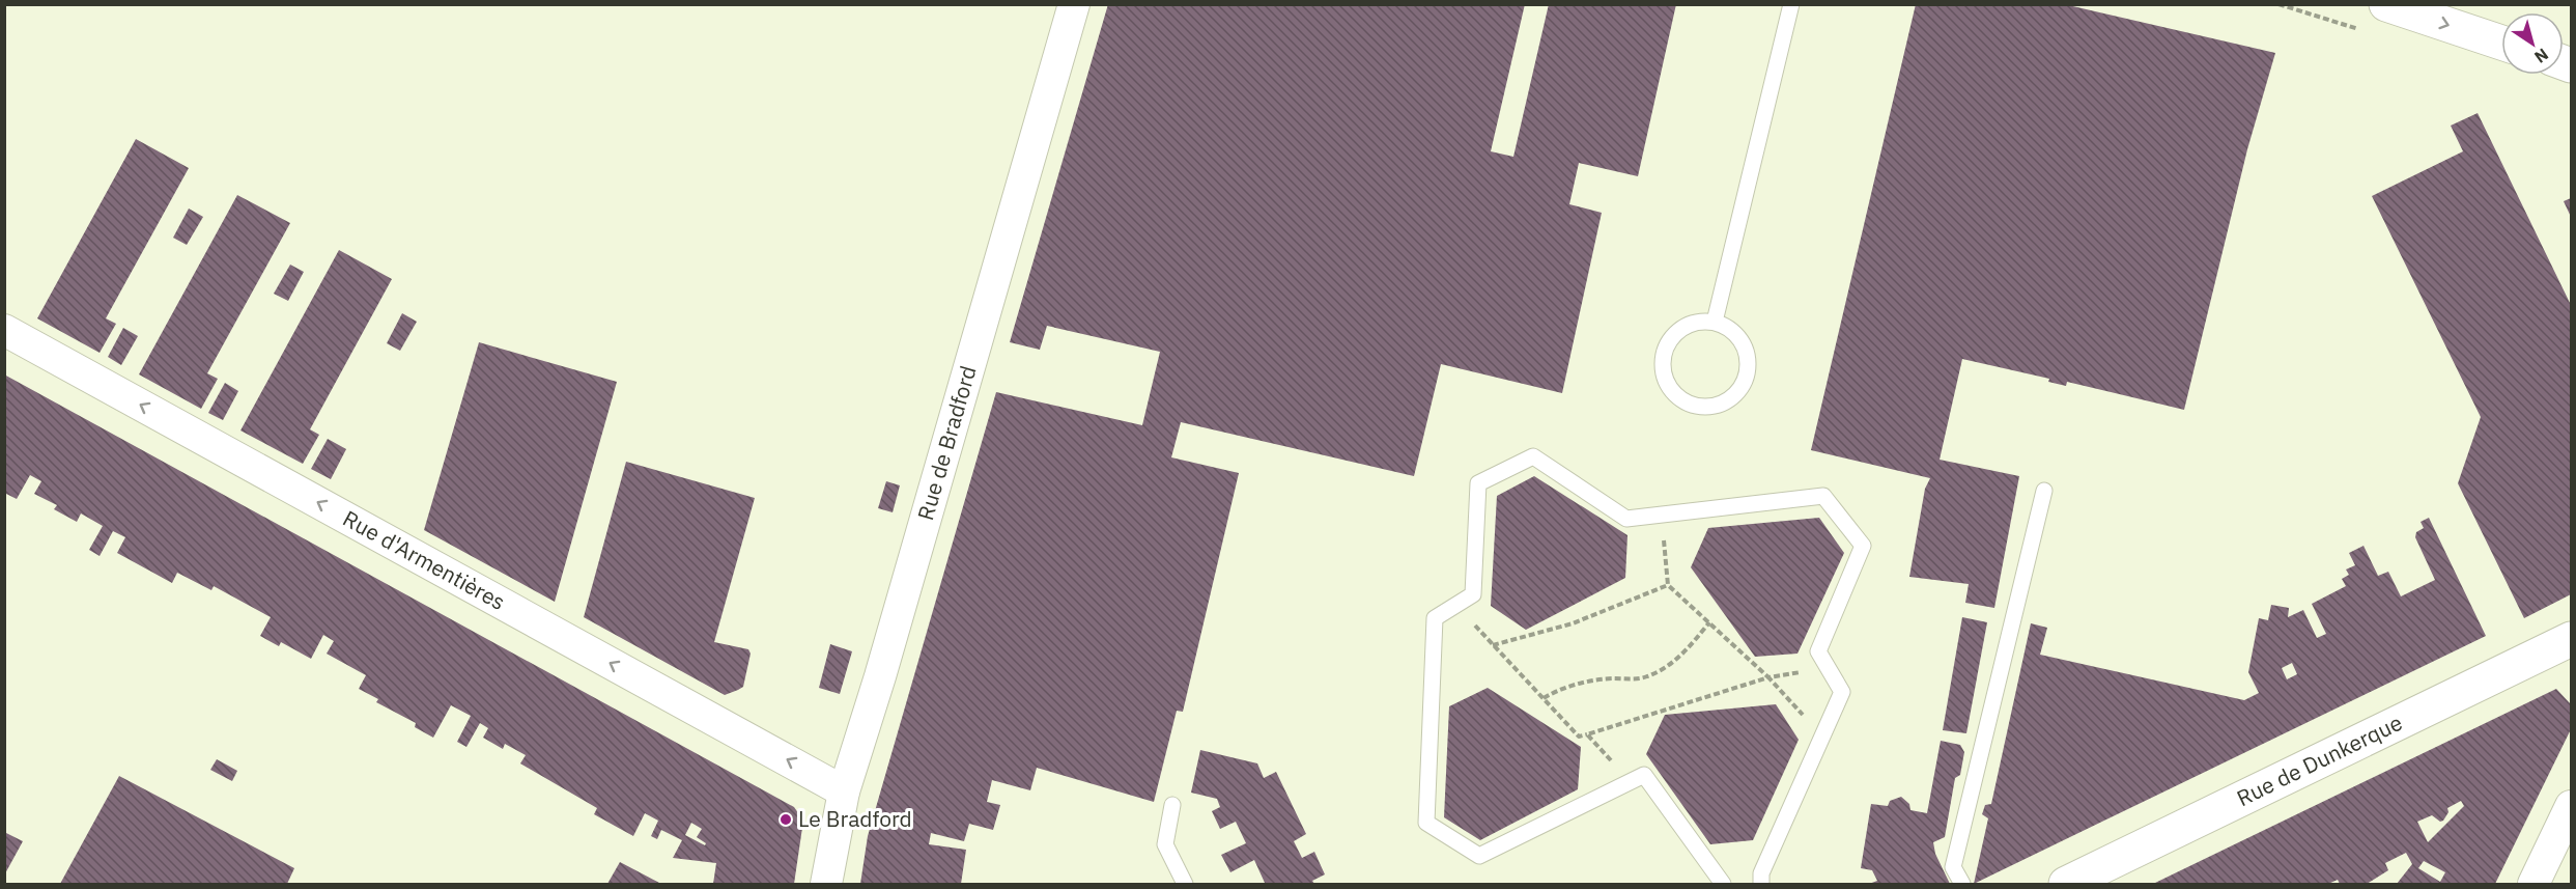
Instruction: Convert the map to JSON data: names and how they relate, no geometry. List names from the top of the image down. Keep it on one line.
{"streets":{"main road":["Rue de Dunkerque"],"street":["Rue de Bradford","Rue d'Armentières"]},"crossings":[["Rue de Bradford","Rue d'Armentières"]],"one_way":["Rue d'Armentières"],"places":["Le Bradford"],"north":"bottom right"}
